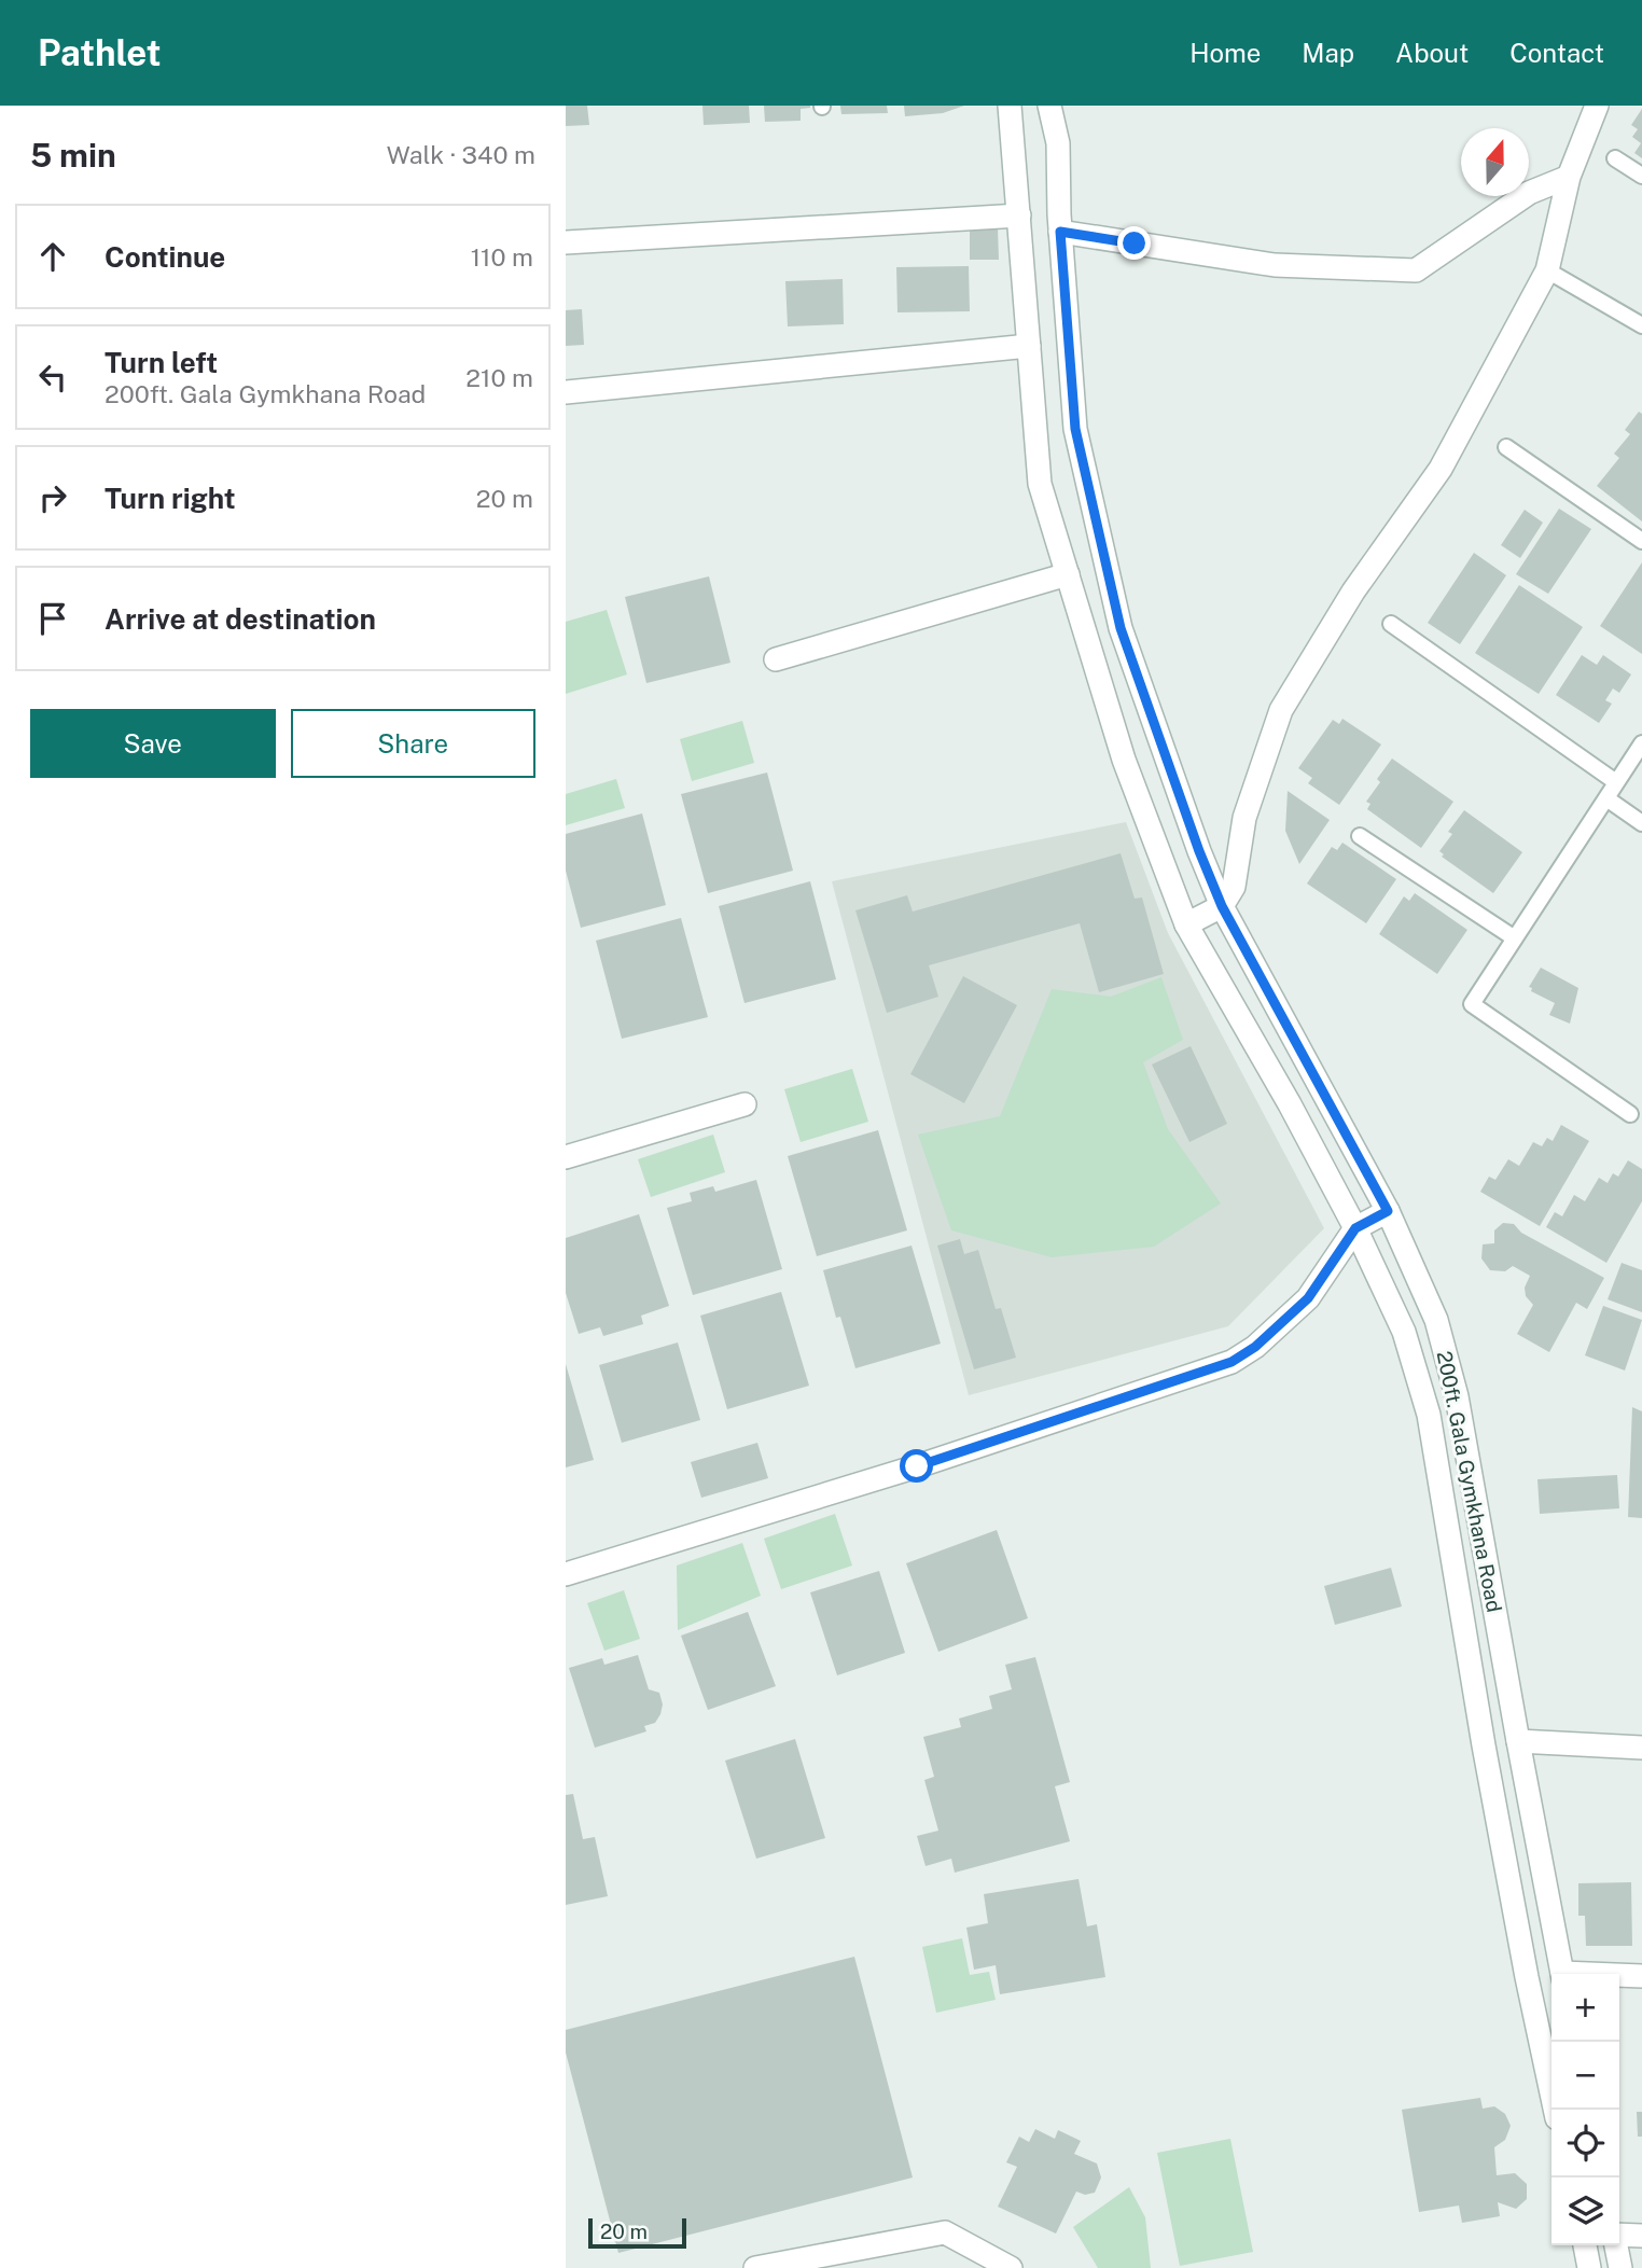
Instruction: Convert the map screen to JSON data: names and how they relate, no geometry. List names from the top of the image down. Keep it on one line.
{"streets":{"street":["200ft. Gala Gymkhana Road"]},"scale_bar":"20 m","north":"top","page":{"header":"Pathlet","nav":["Home","Map","About","Contact"],"heading":["5 min","Walk · 340 m"],"list":[["Continue","110 m"],["Turn left","200ft. Gala Gymkhana Road","210 m"],["Turn right","20 m"],"Arrive at destination"],"buttons":["Save","Share"],"map_buttons":["+","−"],"scale":"20 m"}}
